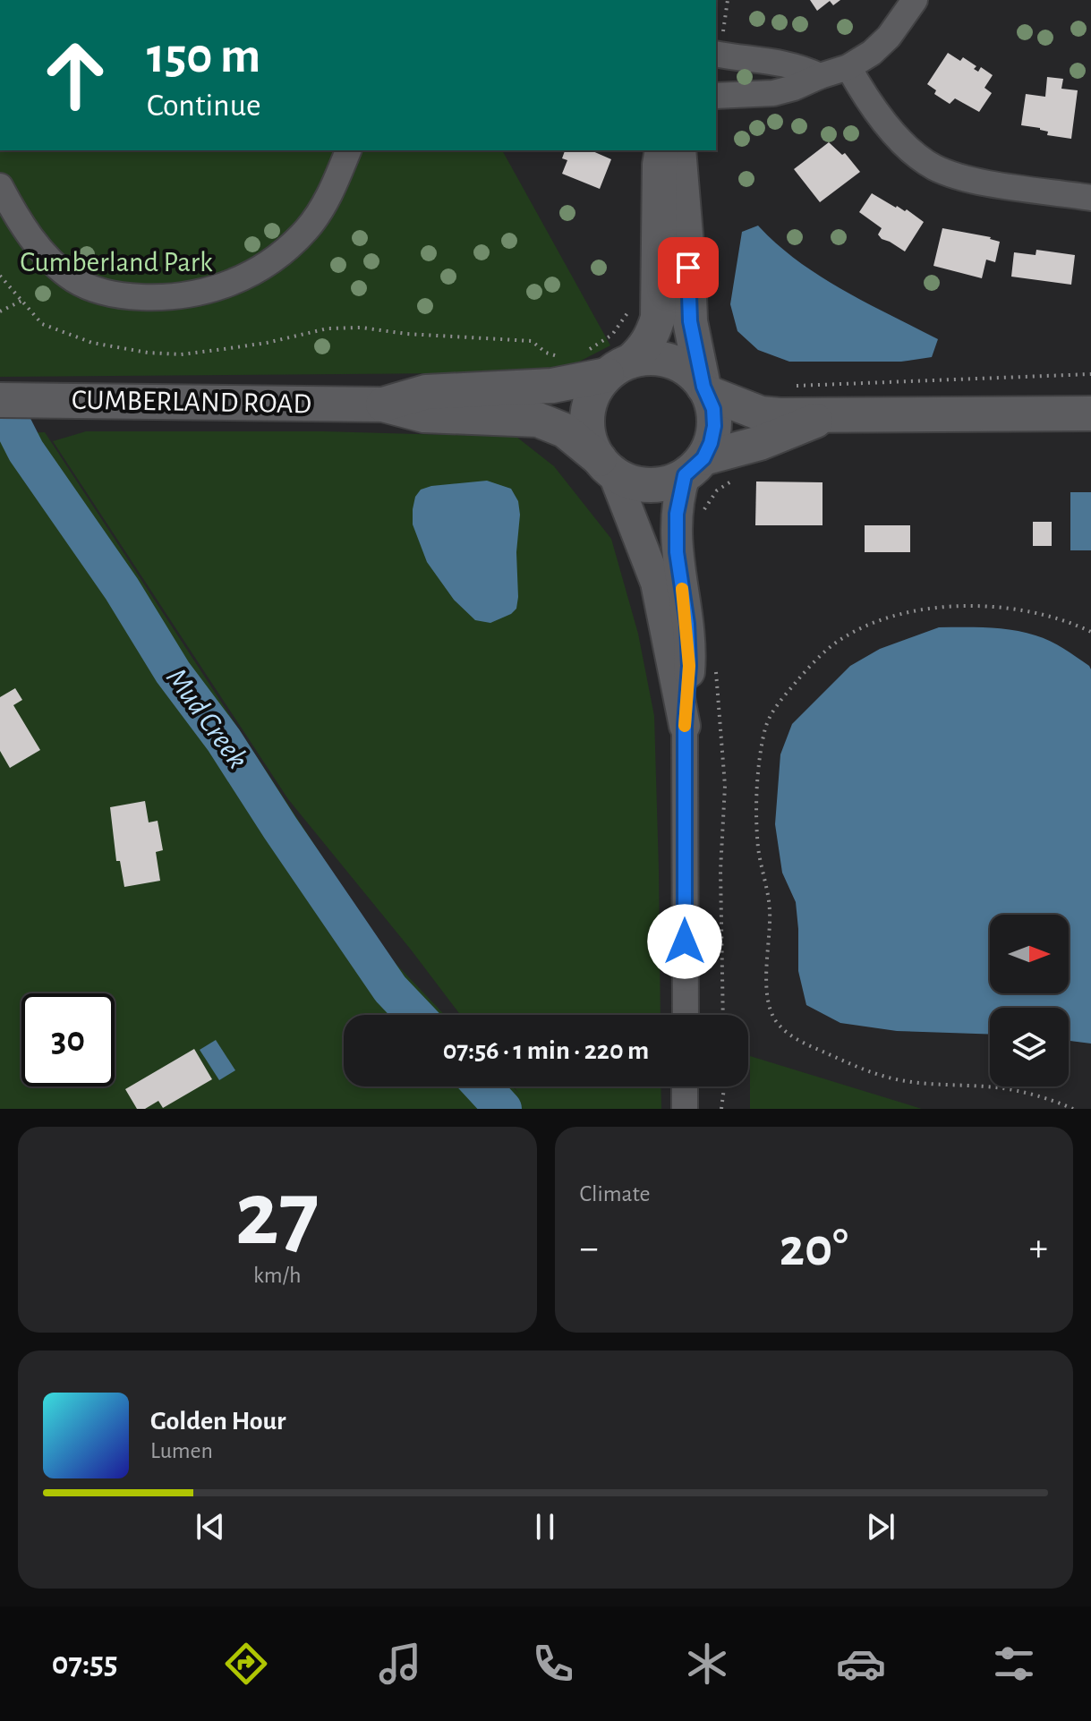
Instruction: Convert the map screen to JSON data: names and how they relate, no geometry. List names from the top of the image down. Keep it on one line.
{"streets":{"main road":["CUMBERLAND ROAD"]},"water":["Mud Creek"],"parks":["Cumberland Park"],"north":"right","page":{"turn":["150 m","Continue"],"limit":"30","trip":"07:56 · 1 min · 220 m","tile":[["27","km/h"],"Climate"],"heat":["−","20°","+"],"song":["Golden Hour","Lumen"],"tabs":"07:55"}}
